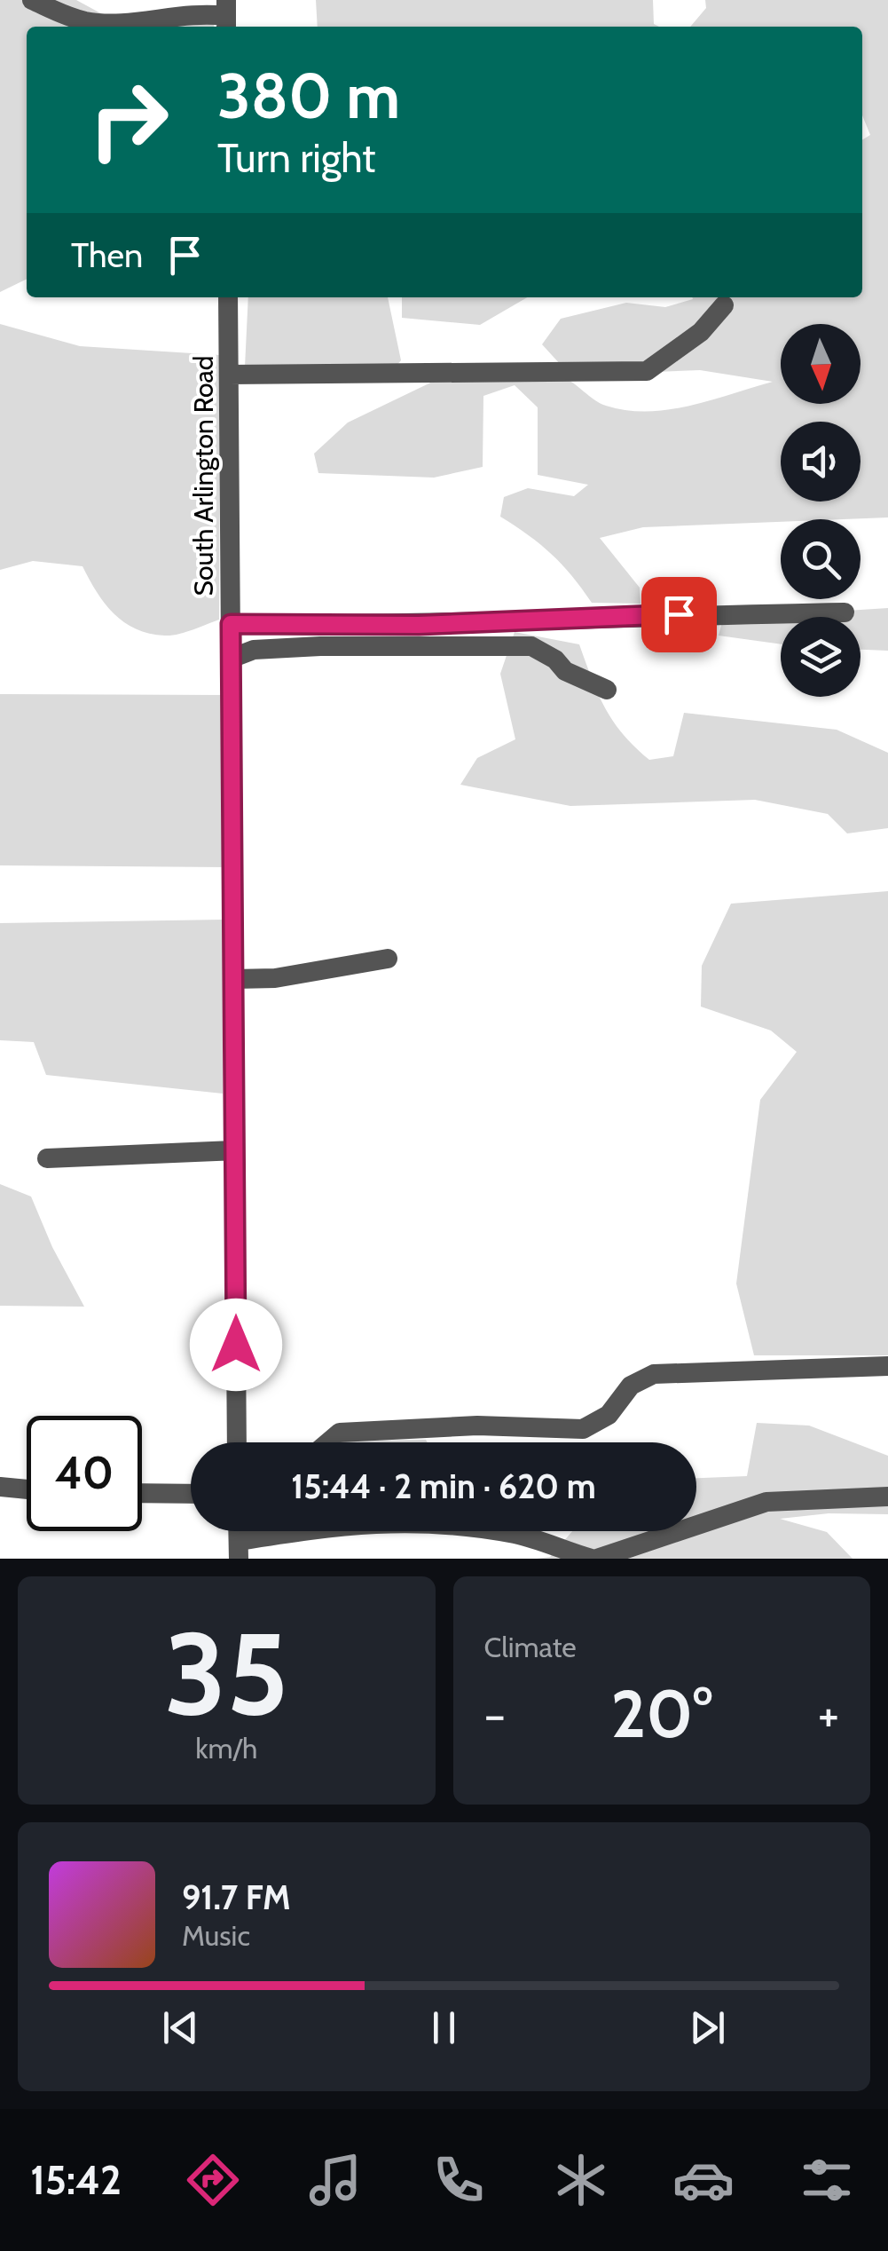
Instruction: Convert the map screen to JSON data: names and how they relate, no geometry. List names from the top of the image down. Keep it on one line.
{"streets":{"street":["South Arlington Road"]},"north":"bottom","page":{"turn":["380 m","Turn right"],"then":"Then","limit":"40","trip":"15:44 · 2 min · 620 m","tile":[["35","km/h"],"Climate"],"heat":["−","20°","+"],"song":["91.7 FM","Music"],"tabs":"15:42"}}
